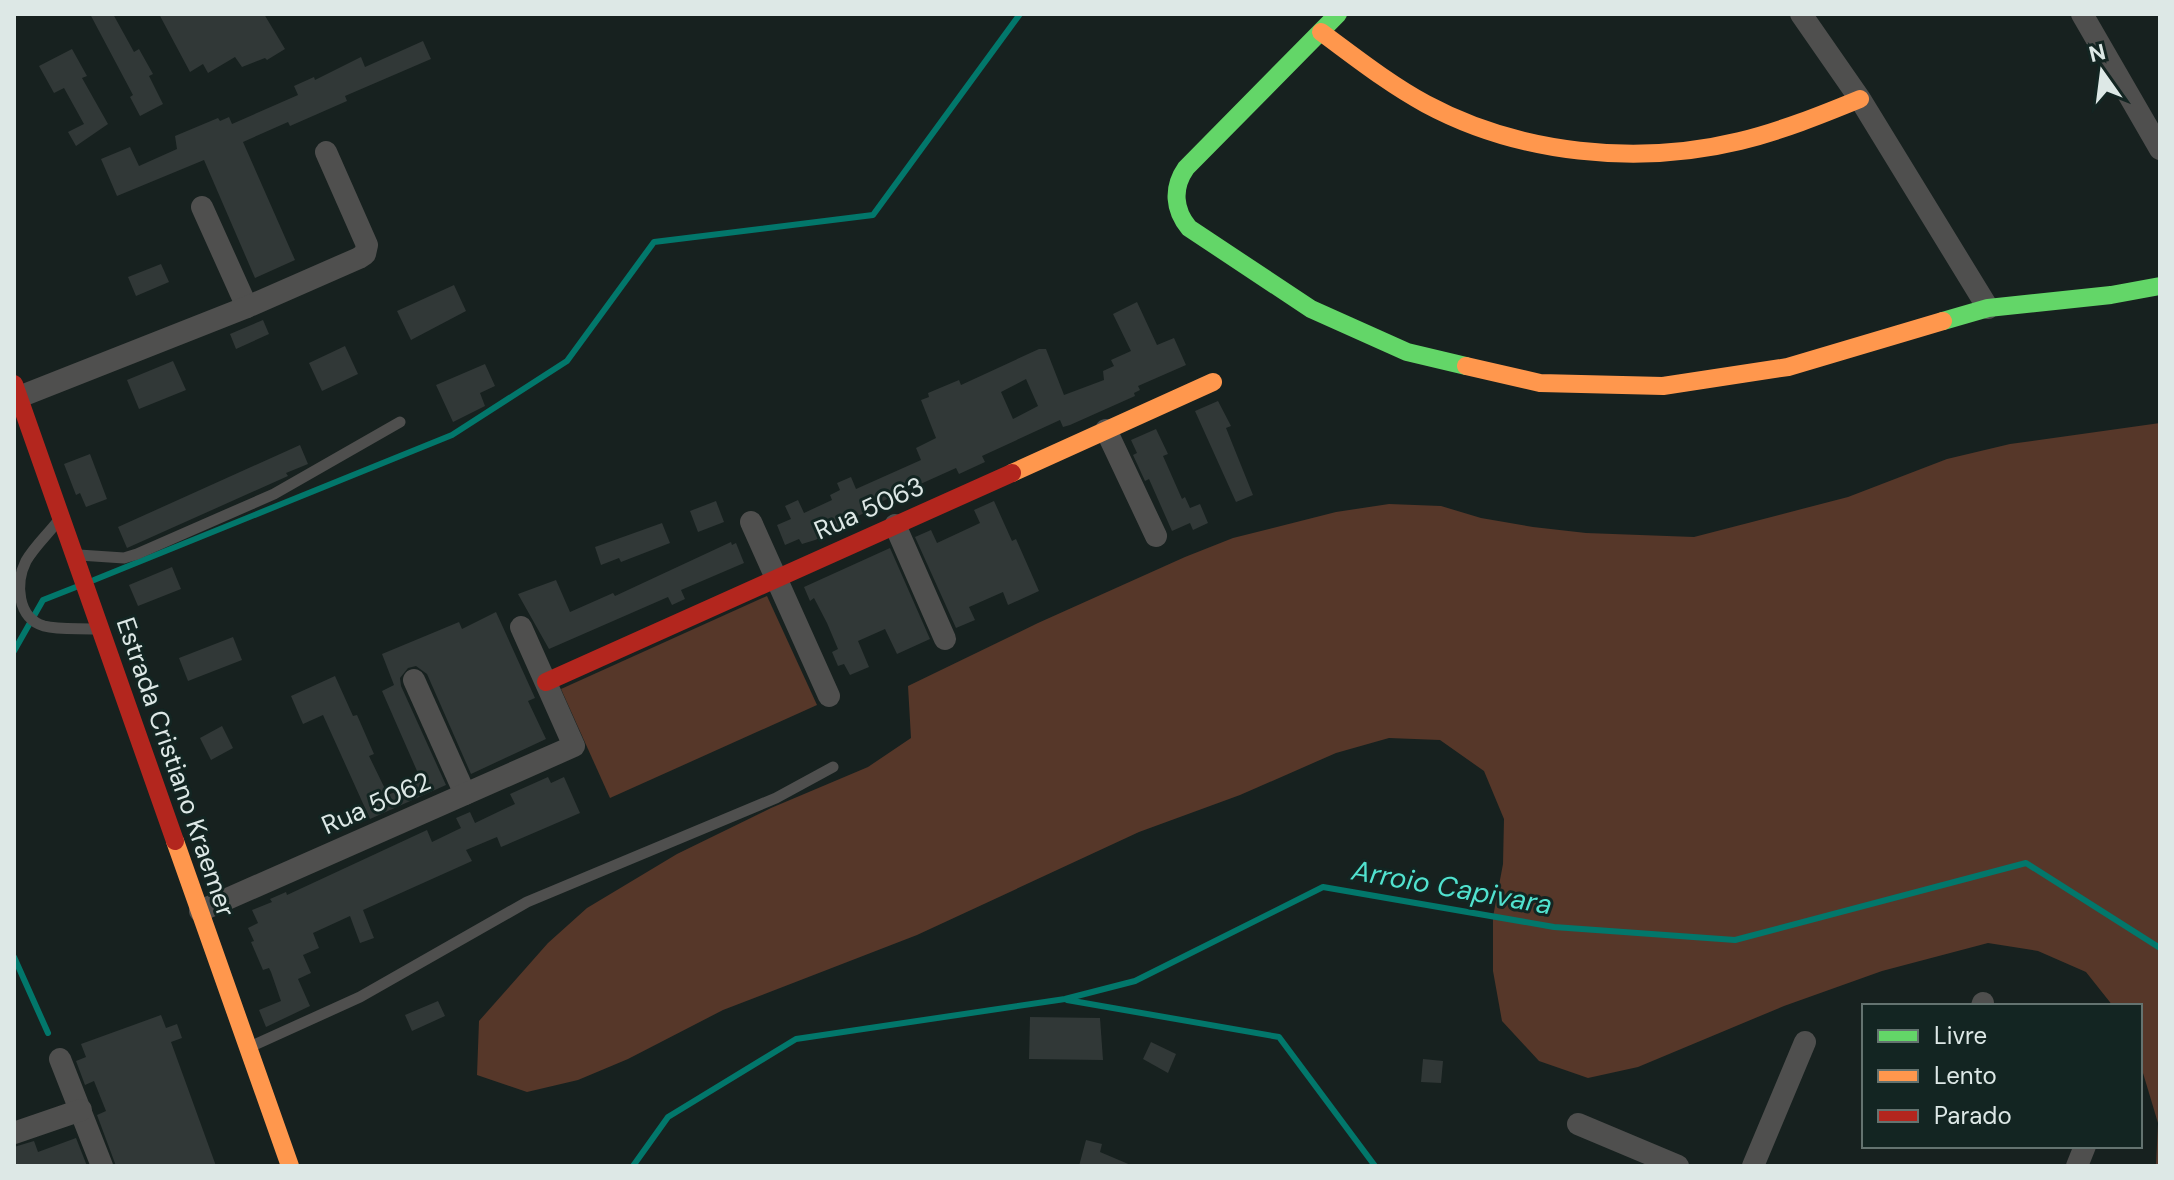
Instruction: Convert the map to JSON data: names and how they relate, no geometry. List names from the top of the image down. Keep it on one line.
{"streets":{"street":["Rua 5063","Estrada Cristiano Kraemer","Rua 5062"]},"crossings":[["Rua 5063","Rua 5062"],["Estrada Cristiano Kraemer","Rua 5062"]],"water":["Arroio Capivara"],"legend":["Livre","Lento","Parado"],"north":"top"}
